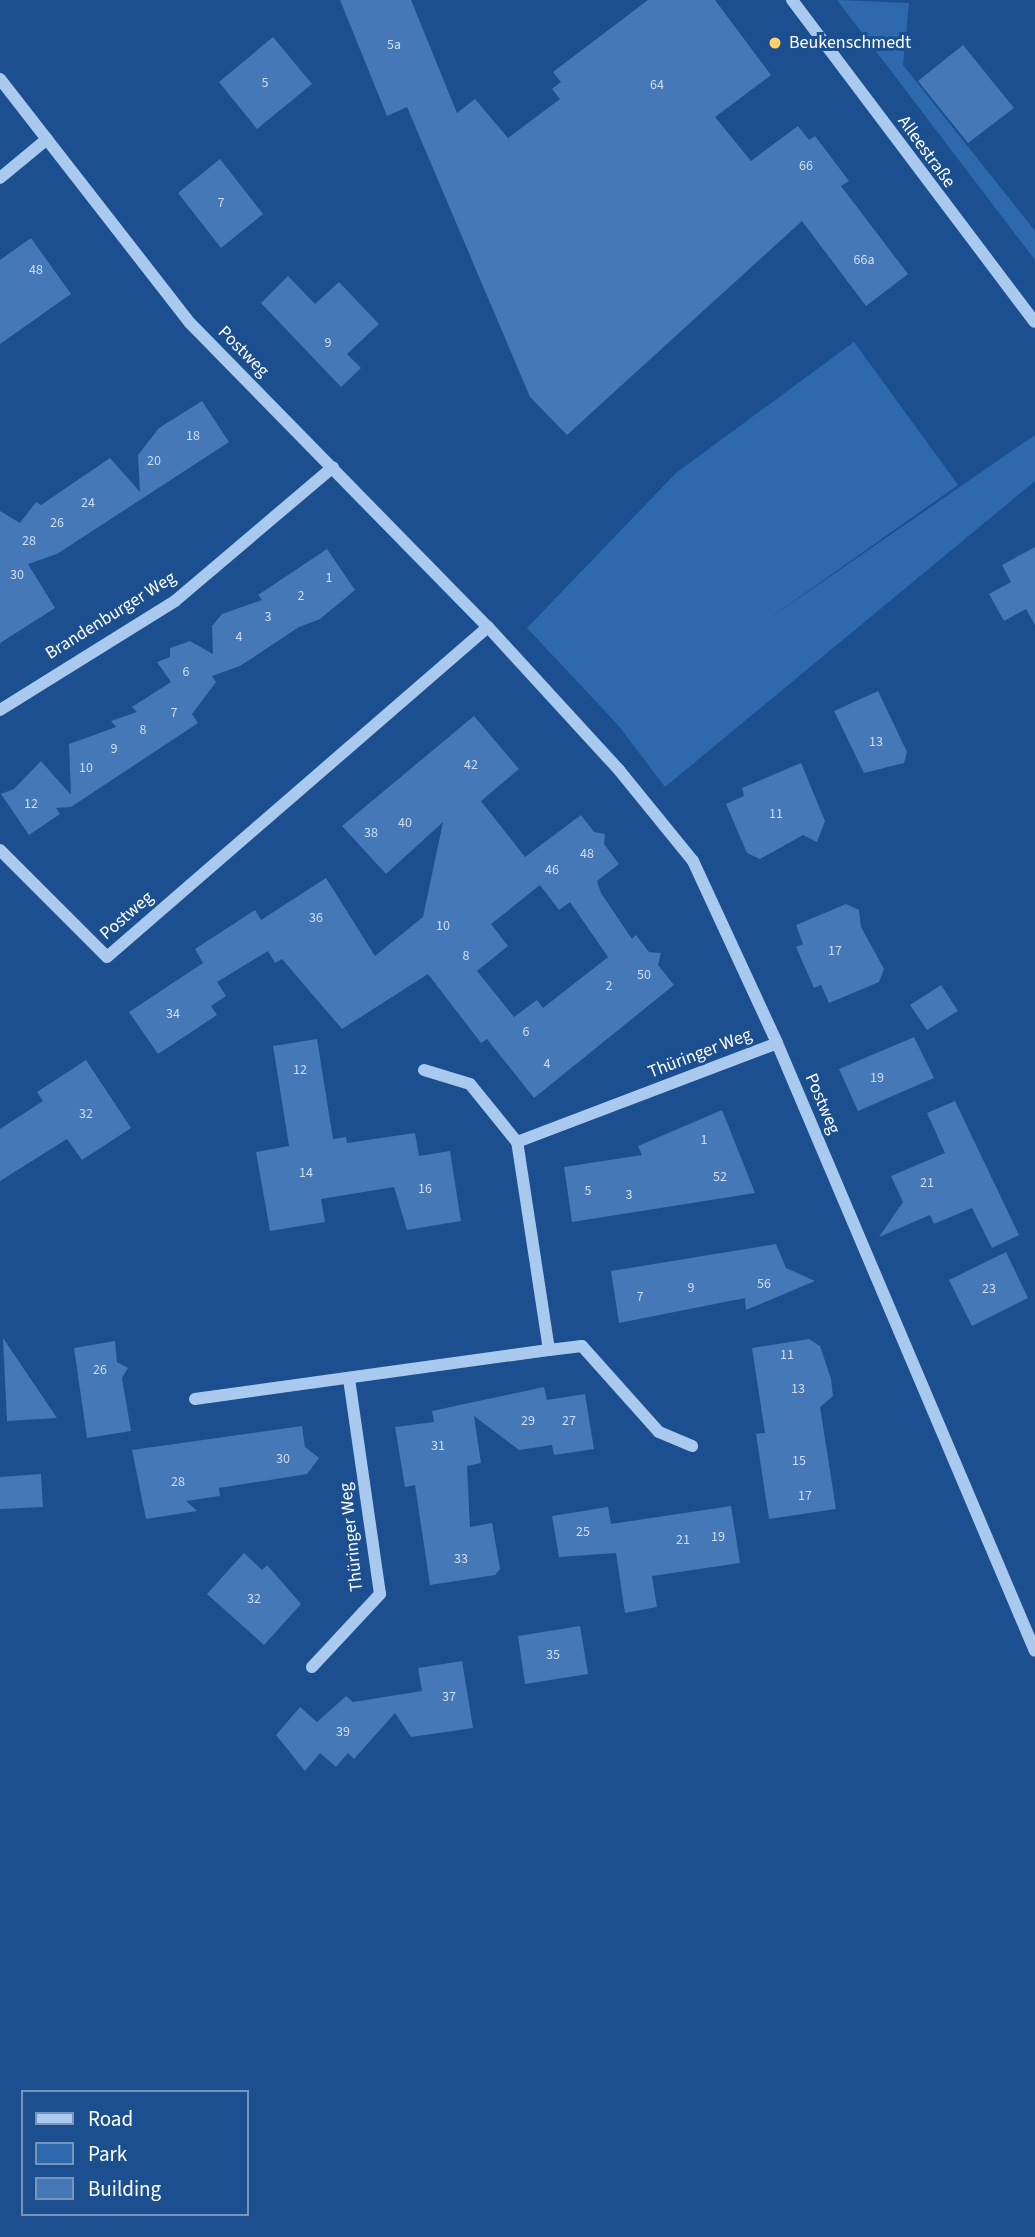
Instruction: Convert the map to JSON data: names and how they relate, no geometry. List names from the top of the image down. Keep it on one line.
{"streets":{"street":["Alleestraße","Postweg","Brandenburger Weg","Thüringer Weg"]},"crossings":[["Postweg","Brandenburger Weg"],["Postweg","Thüringer Weg"]],"places":["Beukenschmedt"],"house_numbers":["5a","5","64","66","7","66a","48","9","18","20","24","26","28","30","1","2","3","4","6","7","8","13","9","42","10","12","11","40","38","48","46","36","10","17","8","50","2","34","6","4","12","19","32","1","14","52","21","16","5","3","56","9","23","7","11","26","13","29","27","31","30","15","28","17","25","19","21","33","32","35","37","39"],"legend":["Road","Park","Building"]}
